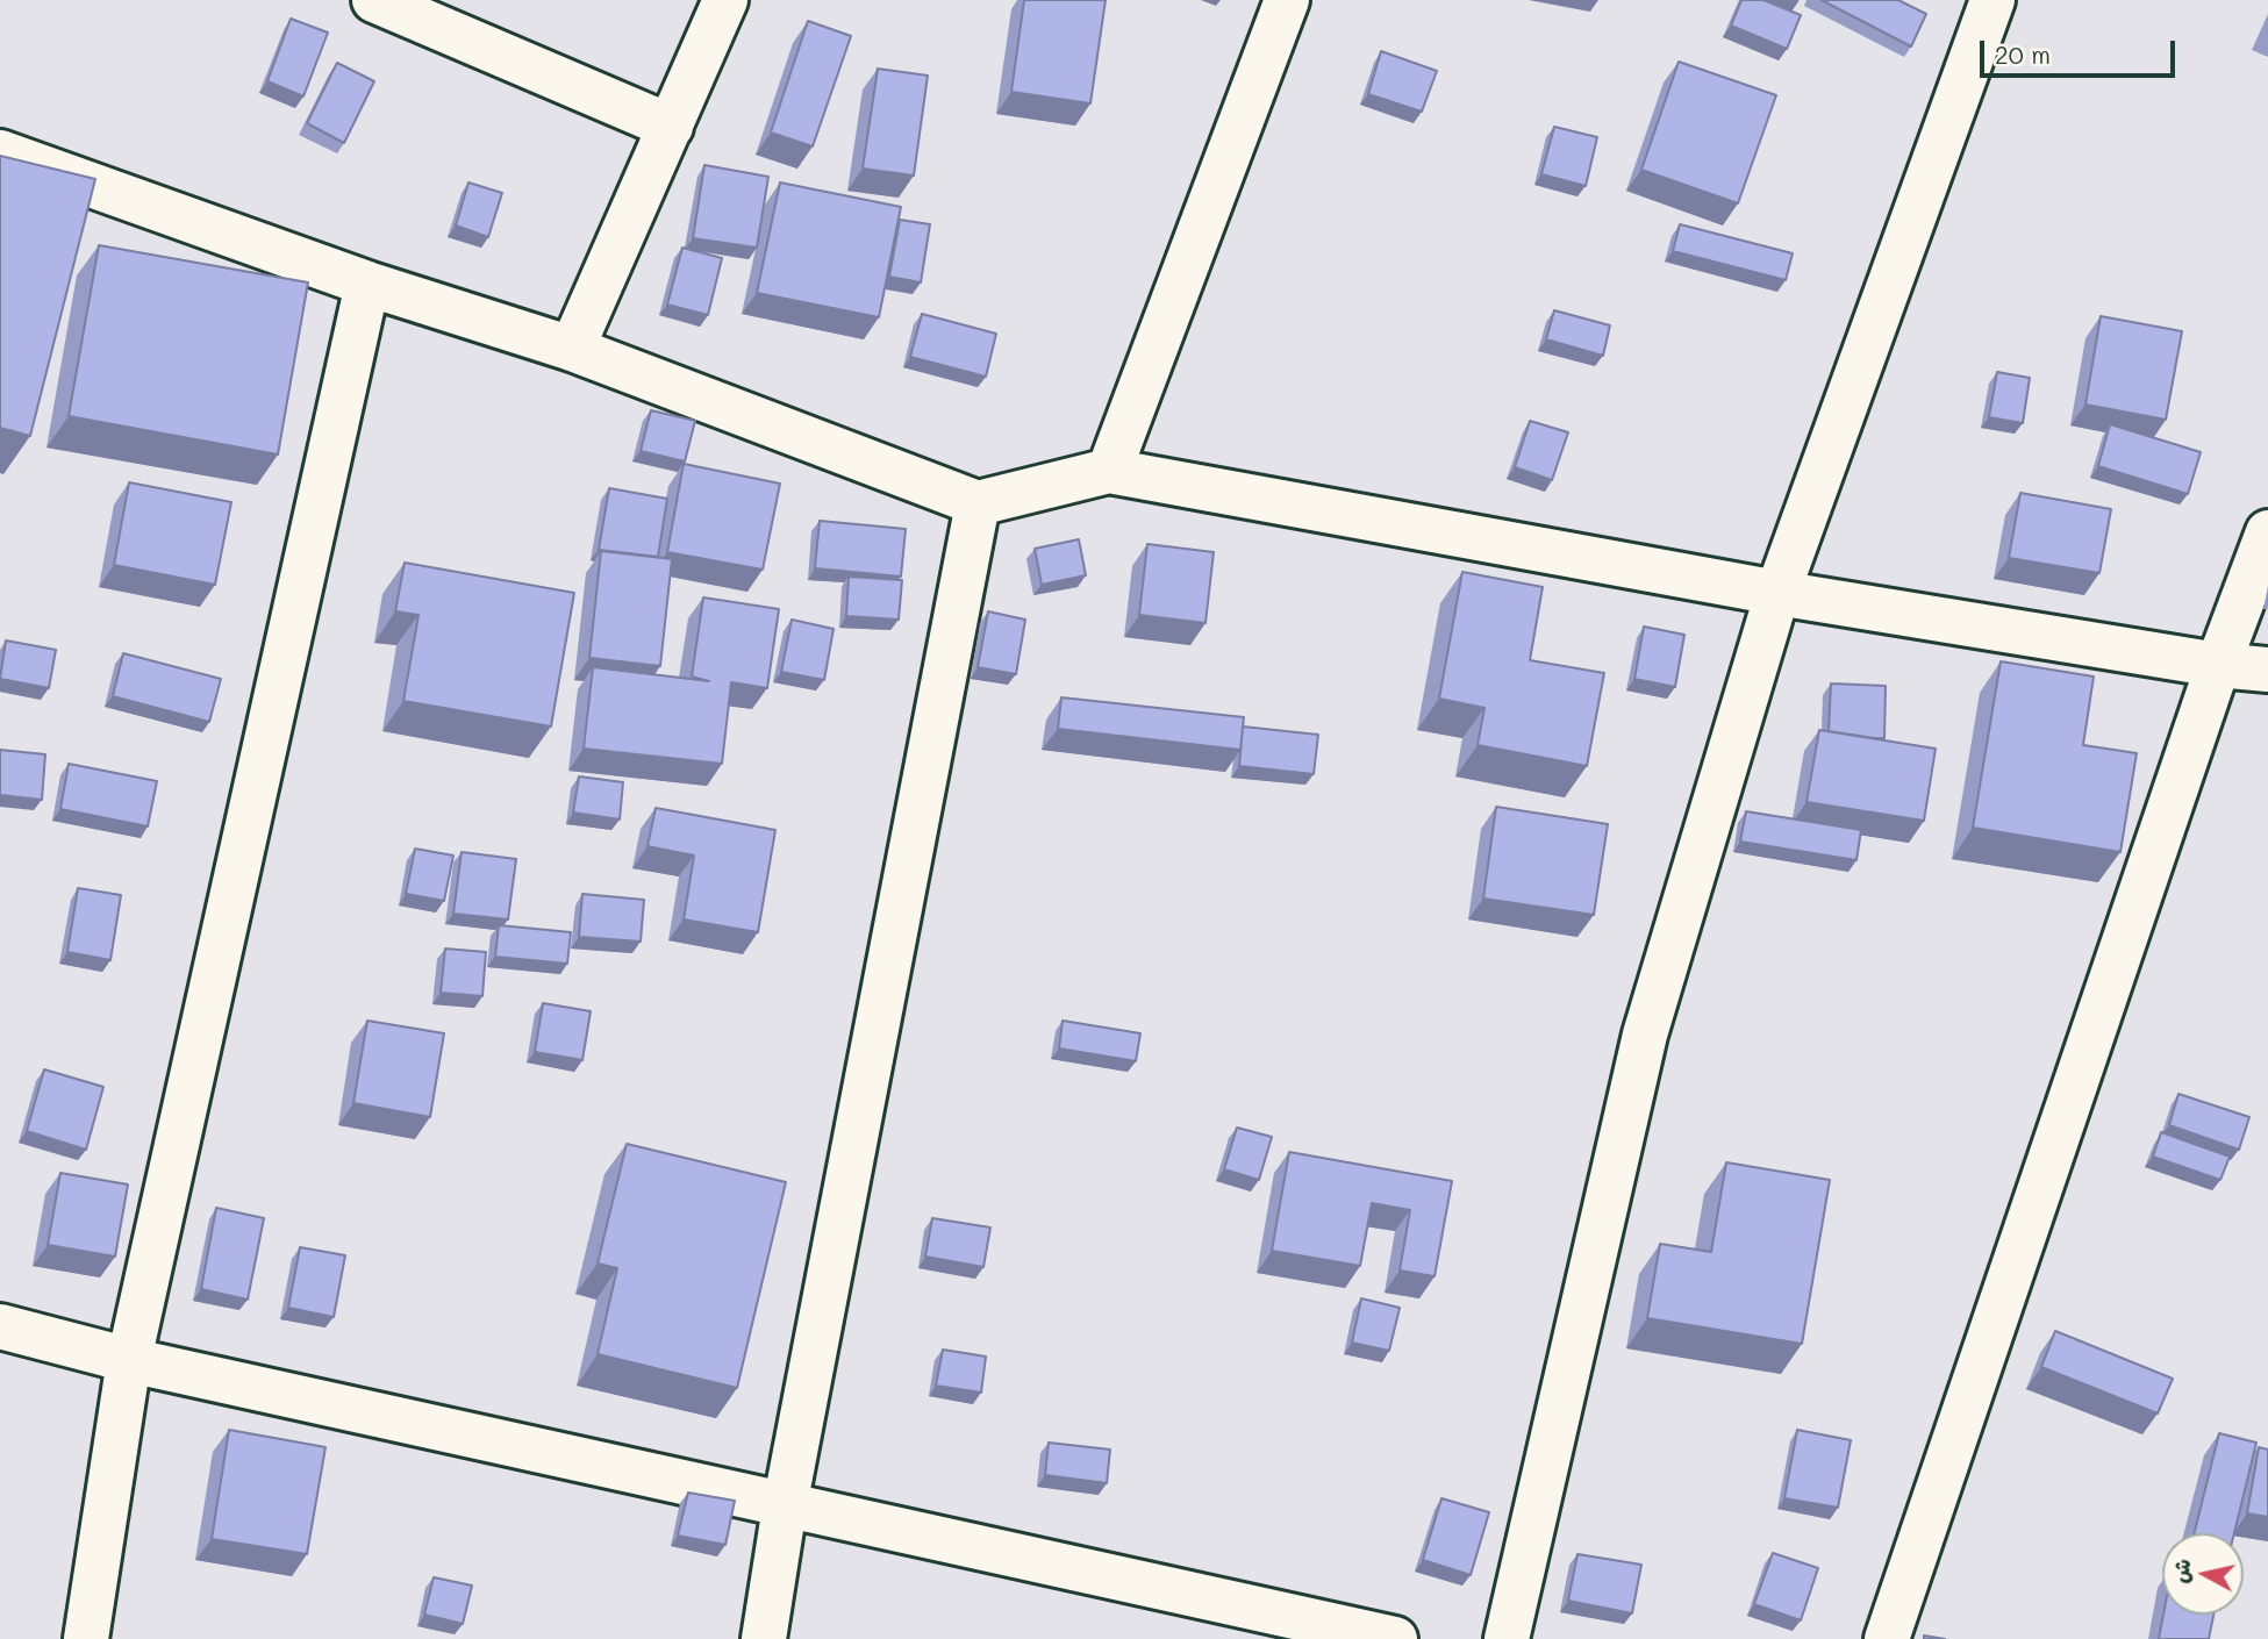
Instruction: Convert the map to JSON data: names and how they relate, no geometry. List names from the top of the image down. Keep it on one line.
{"scale_bar":"20 m","north":"left"}
